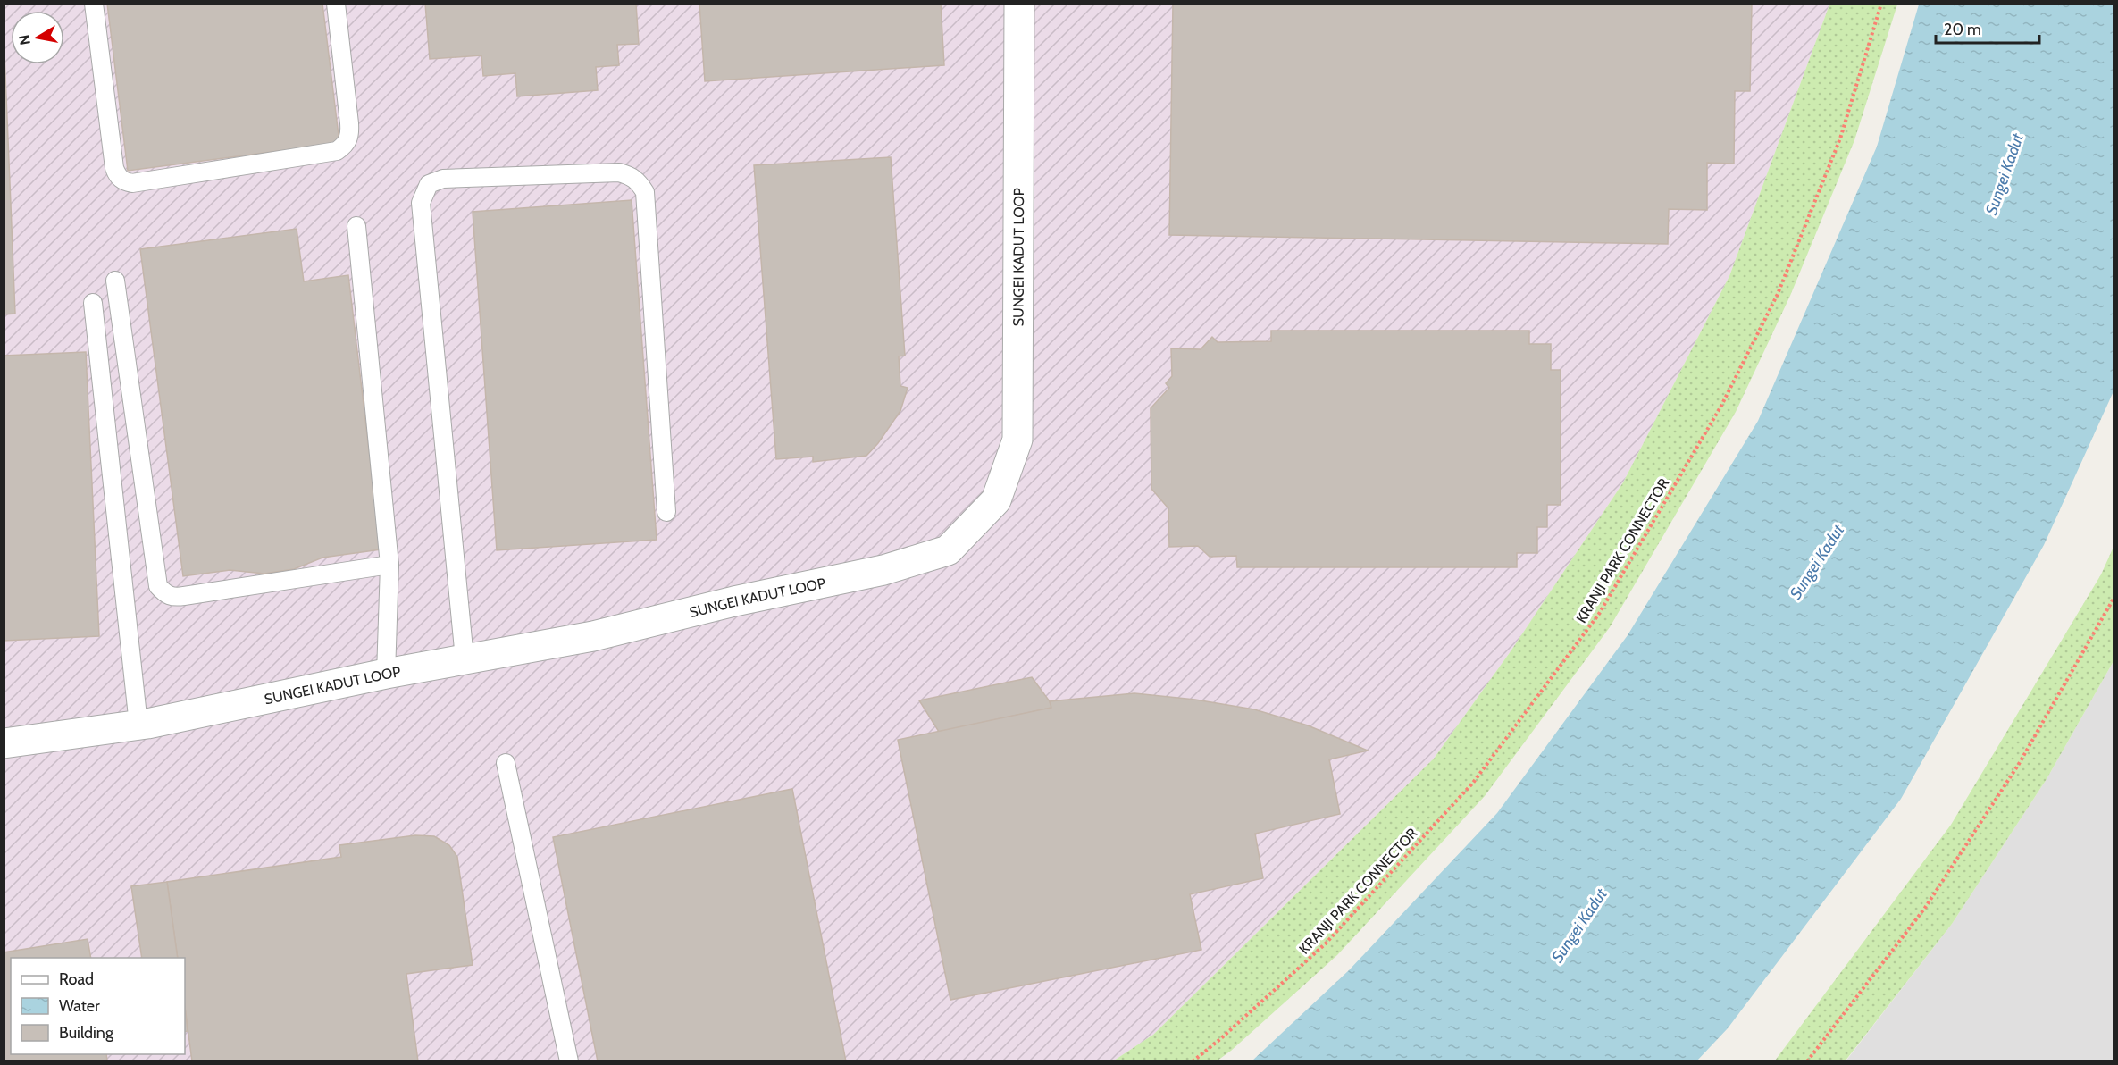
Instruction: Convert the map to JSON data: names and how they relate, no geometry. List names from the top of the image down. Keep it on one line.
{"streets":{"street":["SUNGEI KADUT LOOP"],"path":["KRANJI PARK CONNECTOR"]},"water":["Sungei Kadut"],"legend":["Road","Water","Building"],"scale_bar":"20 m","north":"left"}
